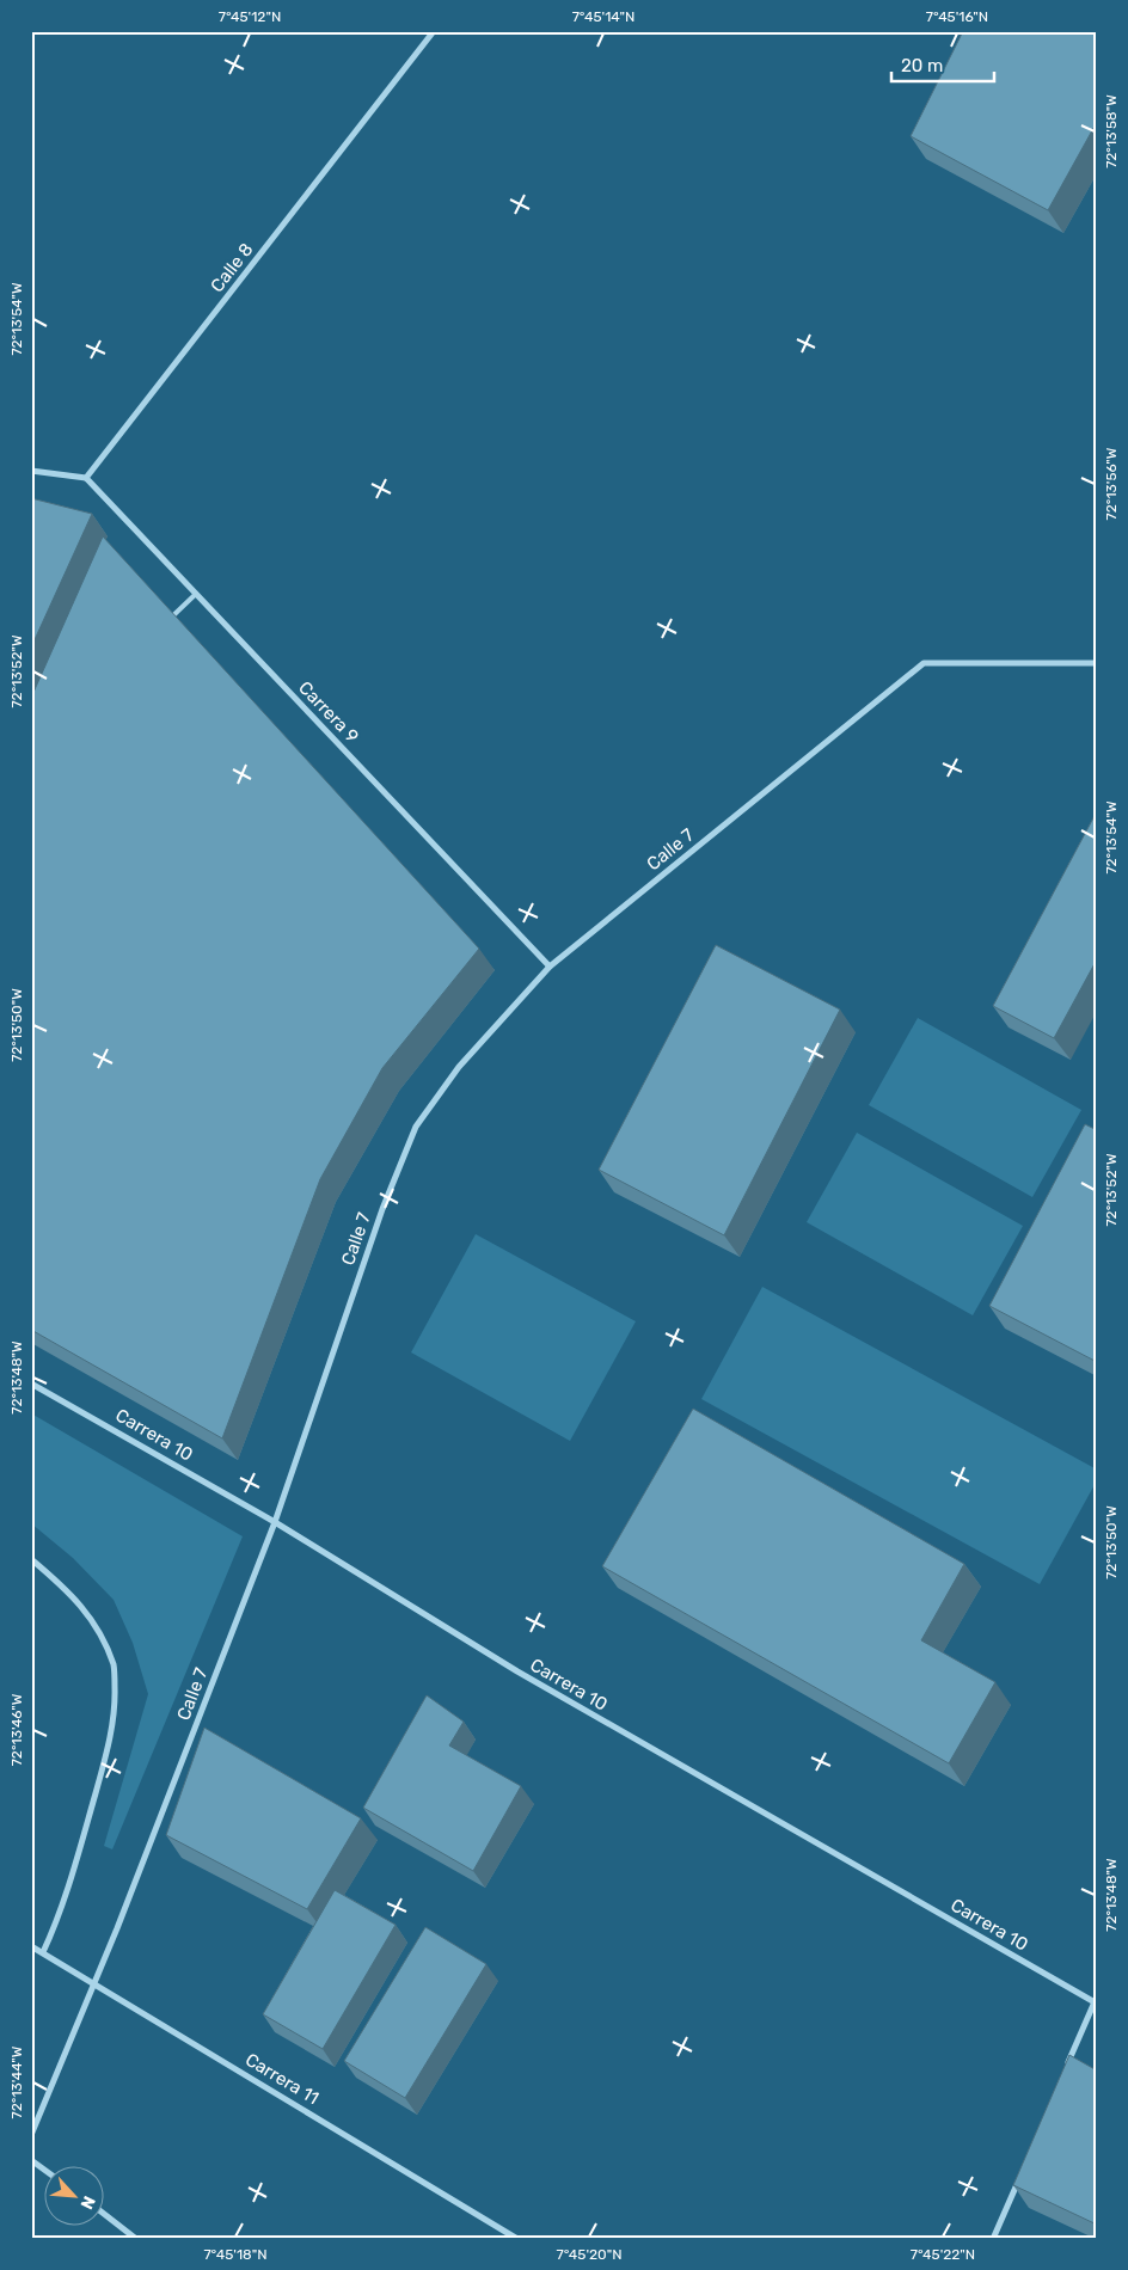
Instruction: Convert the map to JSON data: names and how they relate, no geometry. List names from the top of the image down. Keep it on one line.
{"streets":{"street":["Calle 8","Carrera 9","Calle 7","Carrera 10","Carrera 11"]},"crossings":[["Calle 8","Carrera 9"],["Carrera 9","Calle 7"],["Calle 7","Carrera 10"],["Calle 7","Carrera 11"]],"scale_bar":"20 m","north":"bottom right","coordinates":["7°45'12\"N","7°45'14\"N","7°45'16\"N","72°13'58\"W","72°13'54\"W","72°13'56\"W","72°13'52\"W","72°13'50\"W","72°13'48\"W","72°13'46\"W","72°13'44\"W","7°45'18\"N","7°45'20\"N","7°45'22\"N"]}
